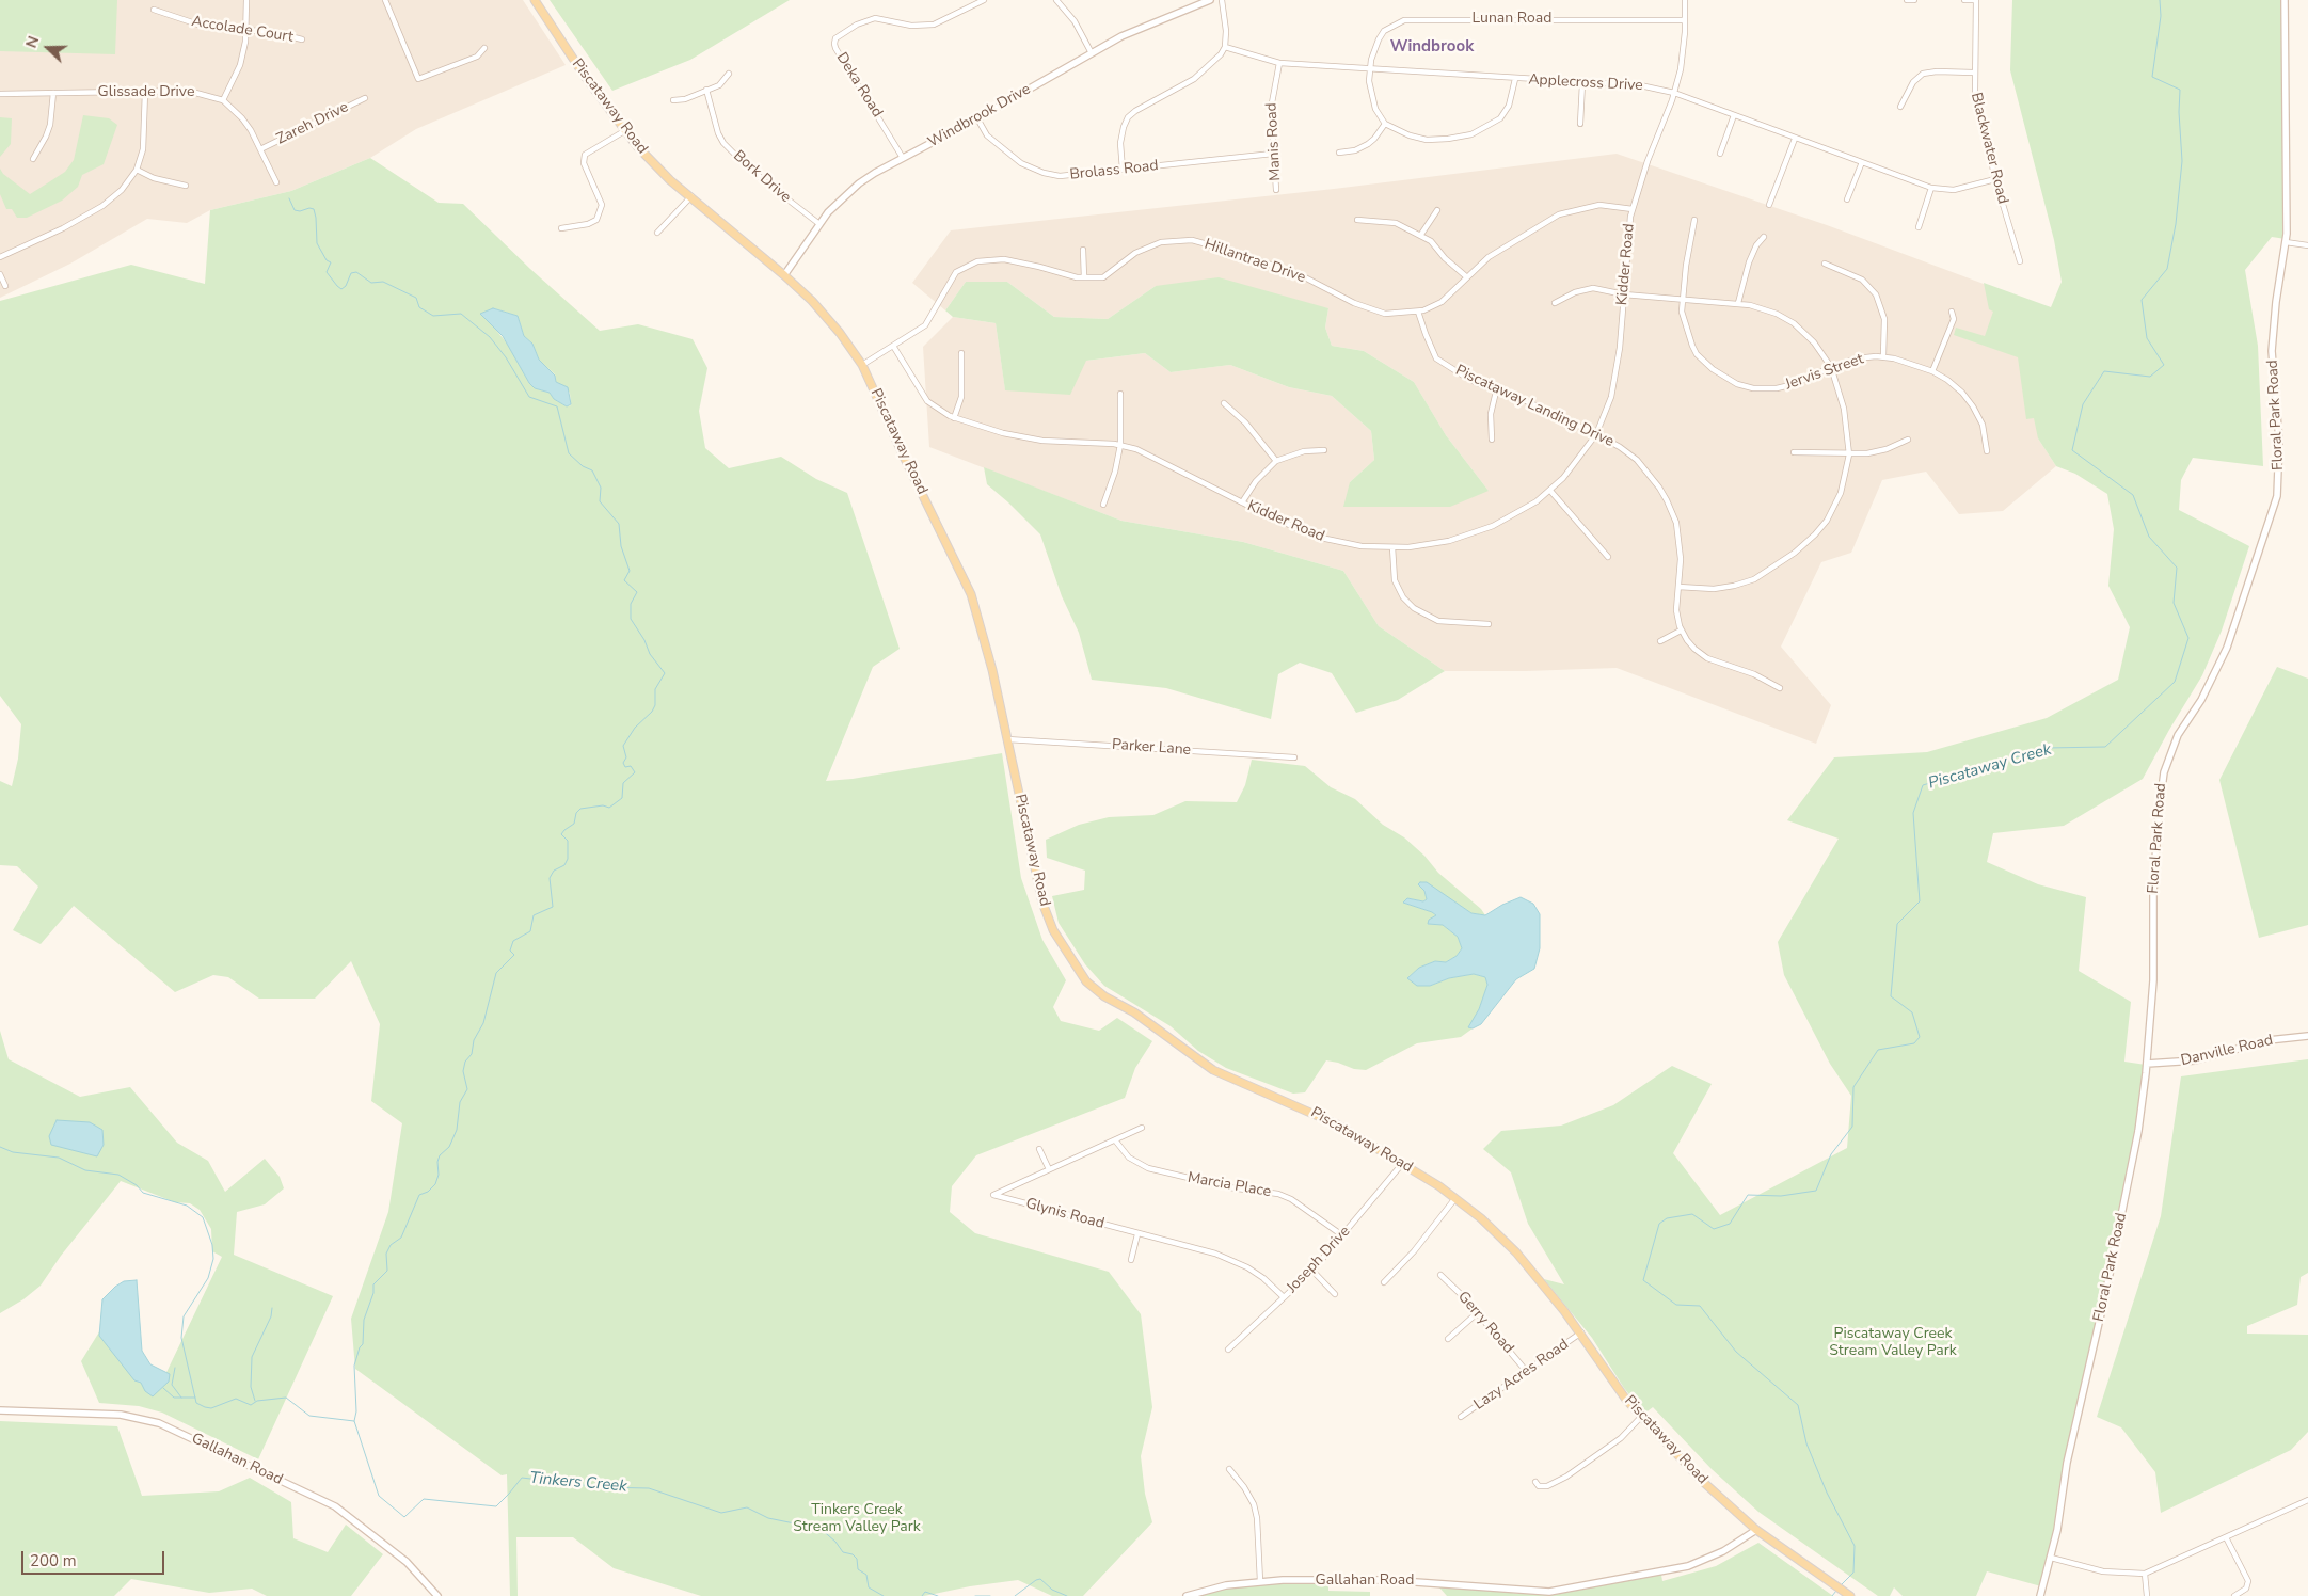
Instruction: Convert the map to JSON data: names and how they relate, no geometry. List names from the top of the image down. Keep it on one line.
{"streets":{"main road":["Piscataway Road"],"street":["Lunan Road","Accolade Court","Applecross Drive","Deka Road","Glissade Drive","Windbrook Drive","Zareh Drive","Manis Road","Blackwater Road","Brolass Road","Bork Drive","Hillantrae Drive","Kidder Road","Jervis Street","Piscataway Landing Drive","Floral Park Road","Parker Lane","Danville Road","Marcia Place","Glynis Road","Joseph Drive","Gerry Road","Lazy Acres Road","Gallahan Road"]},"crossings":[["Lunan Road","Applecross Drive"],["Lunan Road","Kidder Road"],["Applecross Drive","Manis Road"],["Applecross Drive","Blackwater Road"],["Applecross Drive","Kidder Road"],["Deka Road","Windbrook Drive"],["Glissade Drive","Zareh Drive"],["Piscataway Road","Windbrook Drive"],["Piscataway Road","Hillantrae Drive"],["Piscataway Road","Parker Lane"],["Piscataway Road","Joseph Drive"],["Piscataway Road","Lazy Acres Road"],["Piscataway Road","Gallahan Road"],["Windbrook Drive","Brolass Road"],["Windbrook Drive","Bork Drive"],["Manis Road","Brolass Road"],["Hillantrae Drive","Kidder Road"],["Hillantrae Drive","Piscataway Landing Drive"],["Kidder Road","Piscataway Landing Drive"],["Floral Park Road","Danville Road"],["Marcia Place","Glynis Road"],["Marcia Place","Joseph Drive"],["Glynis Road","Joseph Drive"],["Gerry Road","Lazy Acres Road"]],"districts":["Windbrook"],"water":["Piscataway Creek","Tinkers Creek"],"parks":["Piscataway Creek Stream Valley Park","Tinkers Creek Stream Valley Park"],"scale_bar":"200 m","north":"left"}
